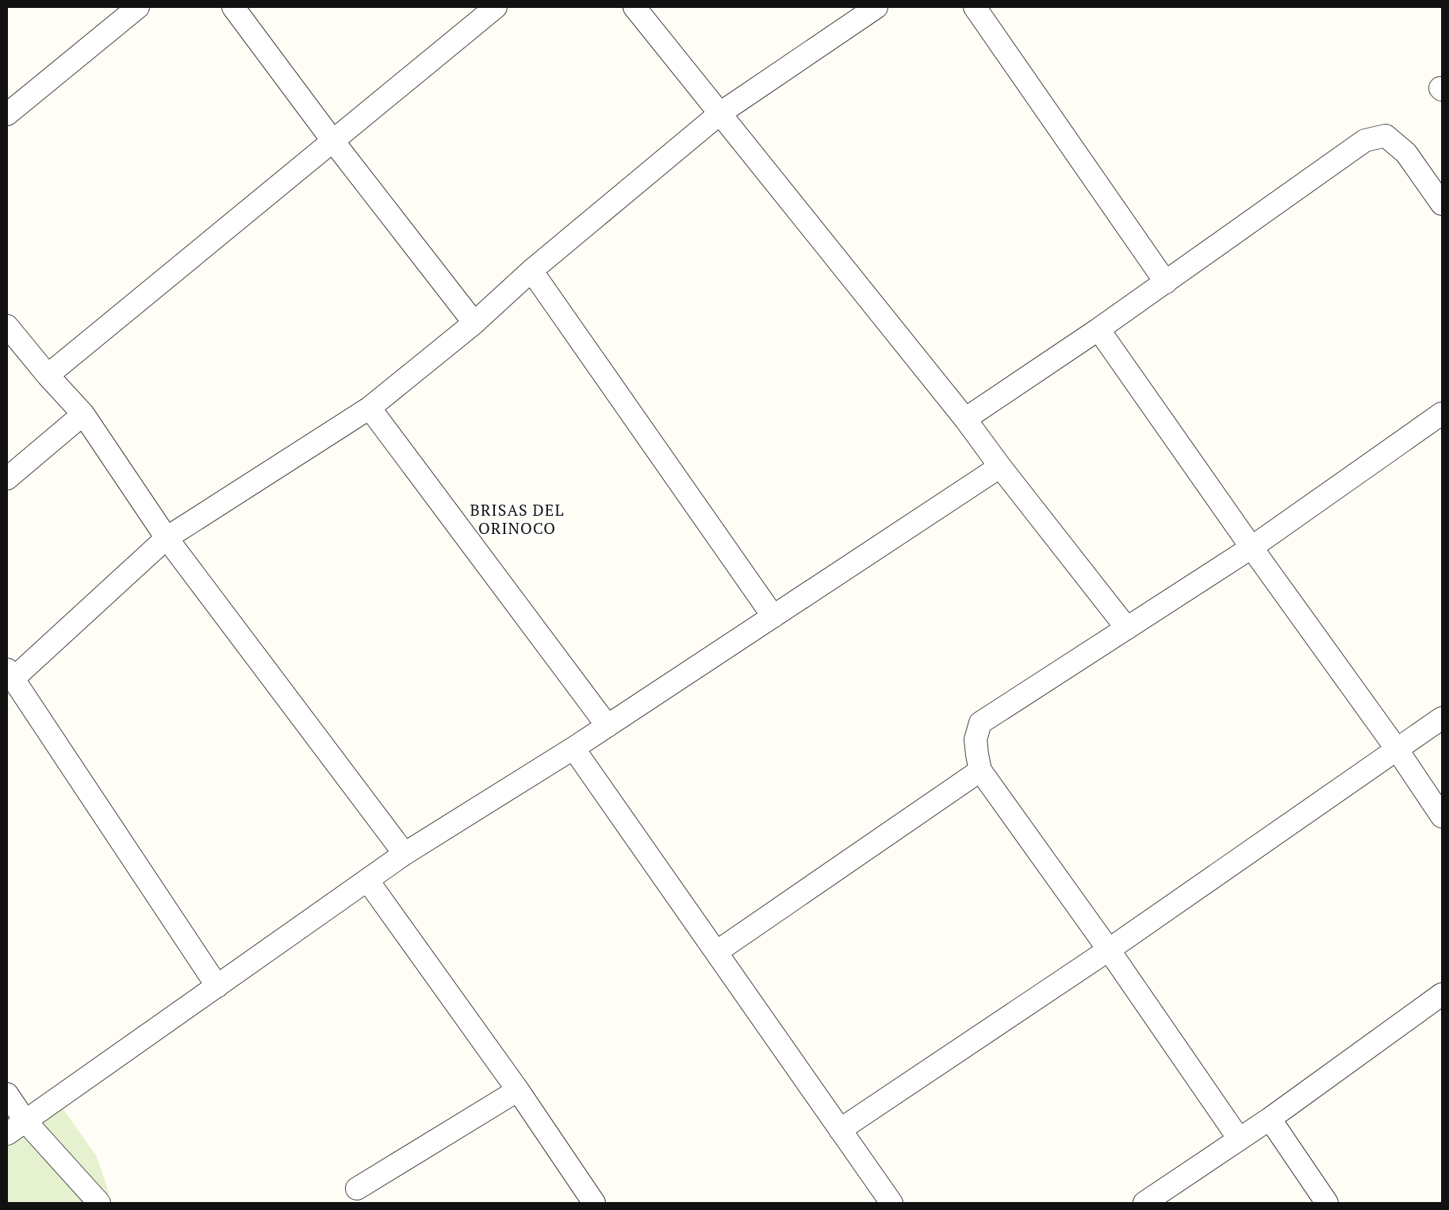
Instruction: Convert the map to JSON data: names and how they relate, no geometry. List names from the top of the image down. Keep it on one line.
{"districts":["BRISAS DEL ORINOCO"]}
